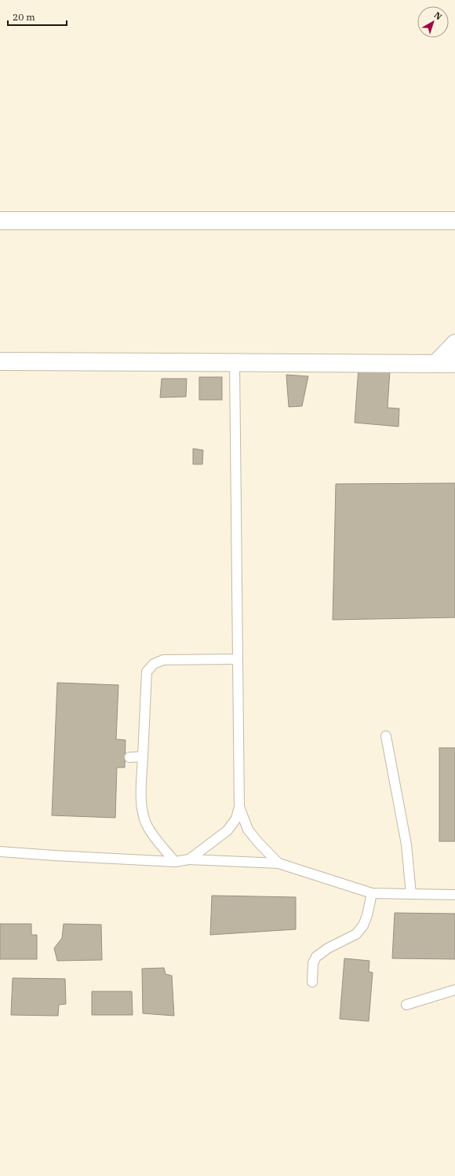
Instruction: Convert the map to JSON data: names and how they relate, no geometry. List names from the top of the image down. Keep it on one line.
{"scale_bar":"20 m","north":"top right"}
